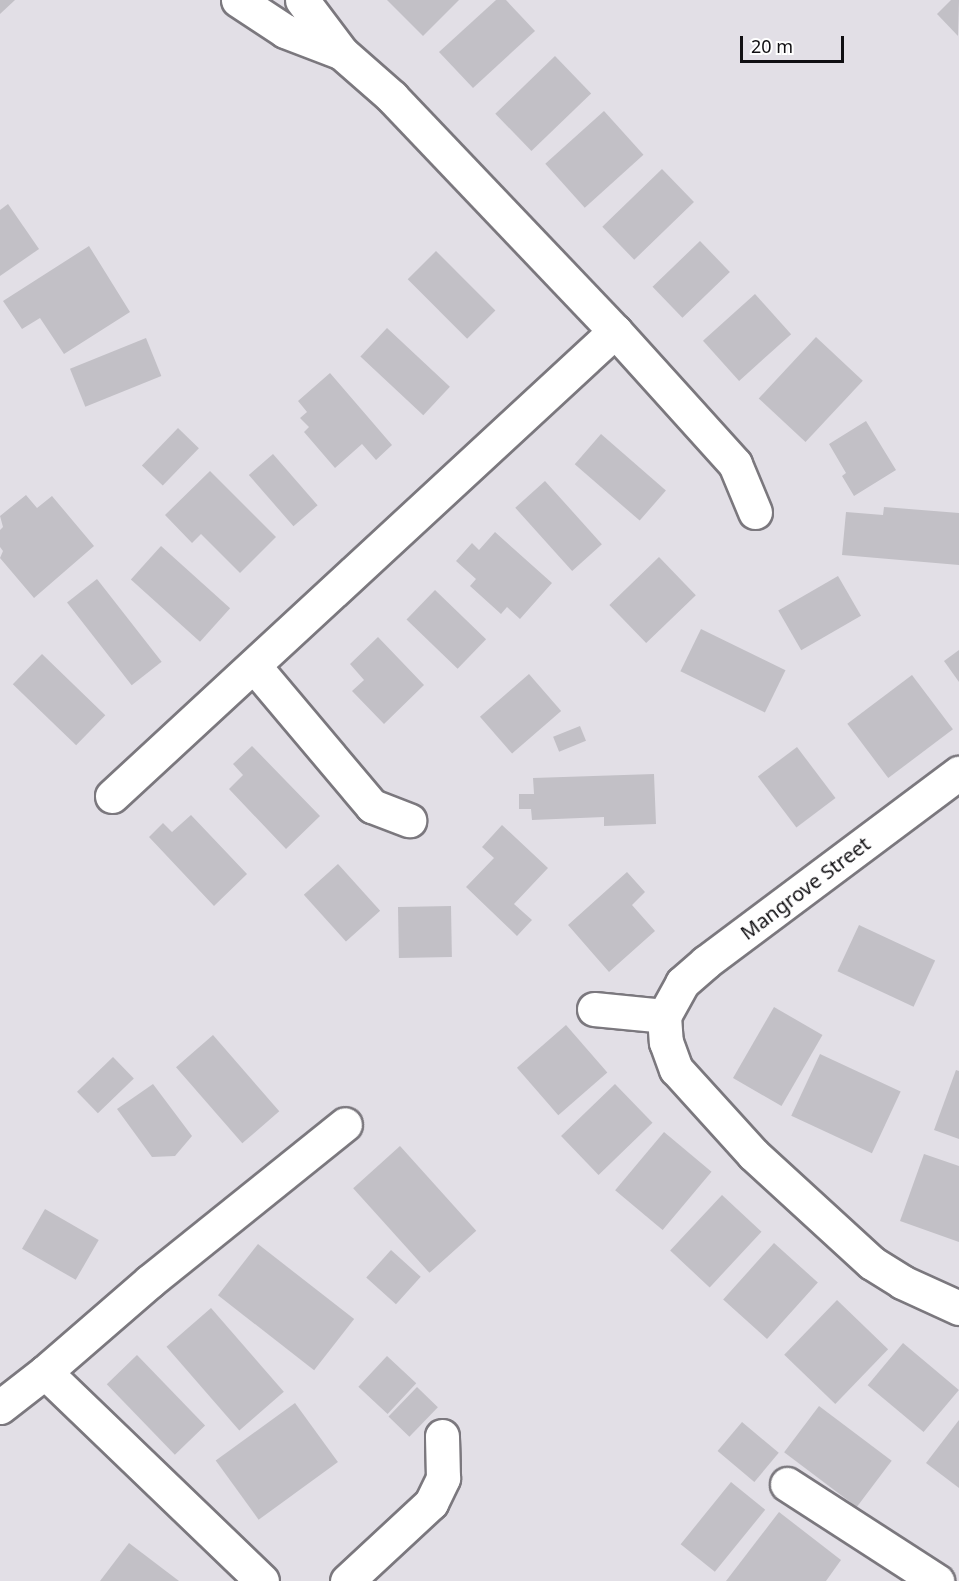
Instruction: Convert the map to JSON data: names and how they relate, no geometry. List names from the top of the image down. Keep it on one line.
{"streets":{"street":["Mangrove Street"]},"scale_bar":"20 m"}
